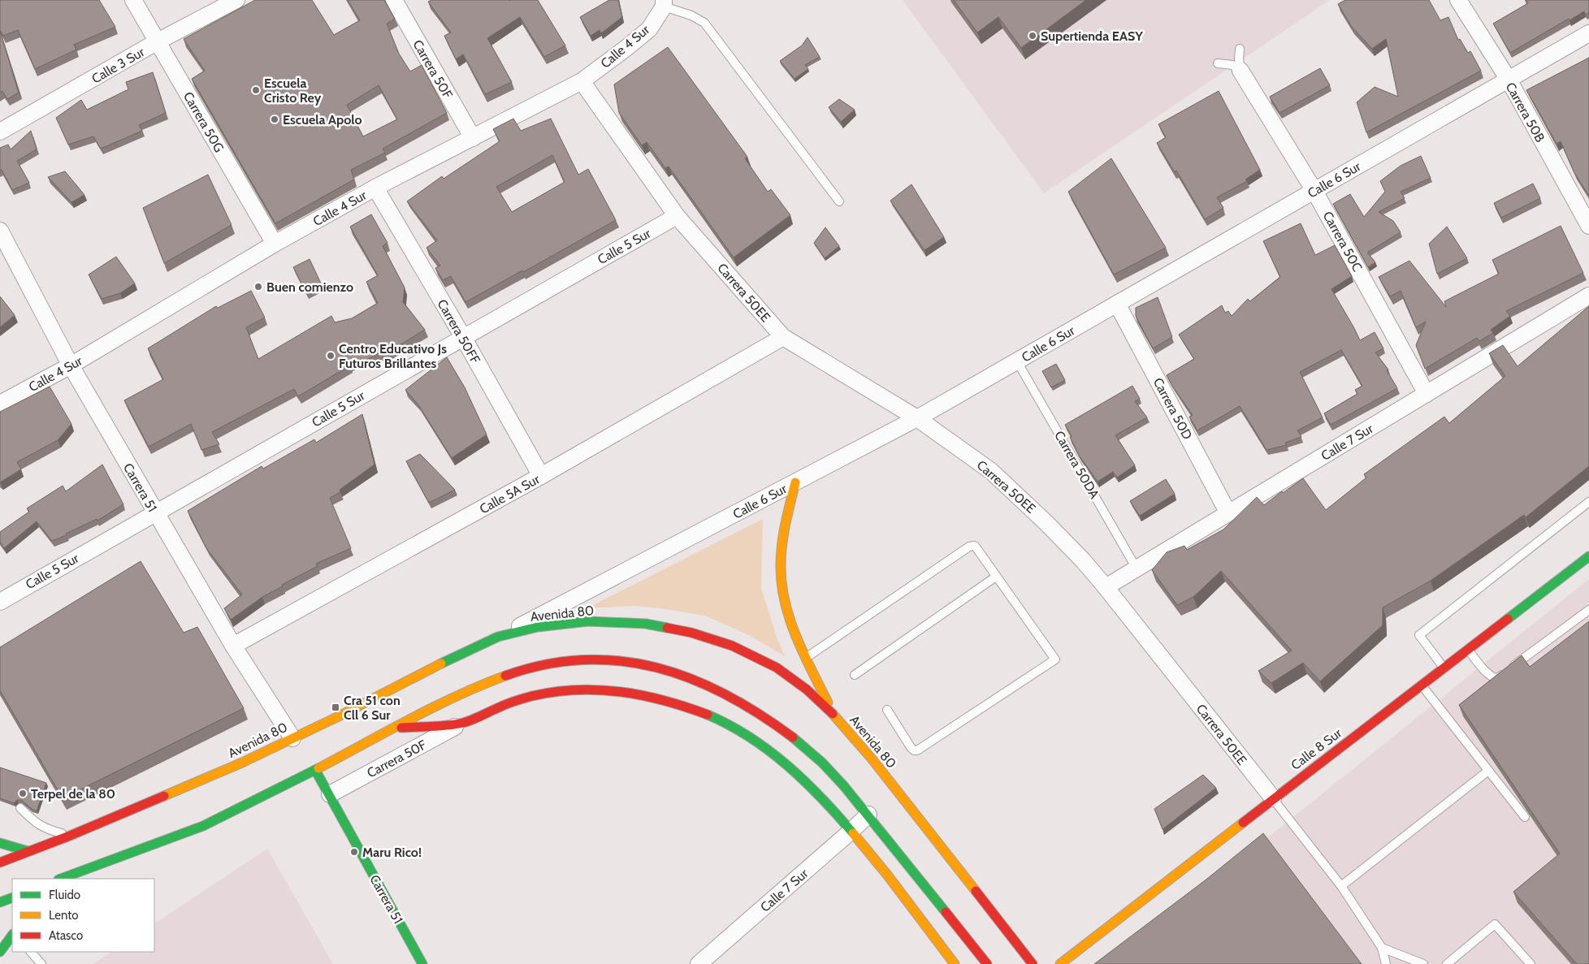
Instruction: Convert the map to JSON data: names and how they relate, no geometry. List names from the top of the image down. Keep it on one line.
{"streets":{"main road":["Carrera 51","Avenida 80","Calle 8 Sur"],"street":["Calle 4 Sur","Calle 3 Sur","Carrera 50F","Carrera 50B","Carrera 50G","Calle 6 Sur","Carrera 50C","Calle 5 Sur","Carrera 50EE","Carrera 50FF","Carrera 50D","Calle 7 Sur","Calle 5A Sur"],"lane":["Carrera 50DA"]},"crossings":[["Calle 4 Sur","Carrera 50F"],["Calle 4 Sur","Carrera 50G"],["Calle 4 Sur","Carrera 50EE"],["Calle 4 Sur","Carrera 50FF"],["Calle 4 Sur","Carrera 51"],["Calle 3 Sur","Carrera 50G"],["Carrera 50F","Carrera 51"],["Carrera 50B","Calle 6 Sur"],["Calle 6 Sur","Carrera 50C"],["Calle 6 Sur","Carrera 50EE"],["Calle 6 Sur","Carrera 50D"],["Calle 6 Sur","Carrera 50DA"],["Calle 6 Sur","Avenida 80"],["Carrera 50C","Calle 7 Sur"],["Calle 5 Sur","Carrera 50EE"],["Calle 5 Sur","Carrera 50FF"],["Calle 5 Sur","Carrera 51"],["Carrera 50EE","Calle 7 Sur"],["Carrera 50EE","Calle 5A Sur"],["Carrera 50EE","Calle 8 Sur"],["Carrera 50FF","Calle 5A Sur"],["Carrera 50D","Calle 7 Sur"],["Calle 7 Sur","Carrera 50DA"],["Carrera 51","Calle 5A Sur"],["Carrera 51","Avenida 80"]],"places":{"other":["Supertienda EASY","Escuela Cristo Rey","Escuela Apolo","Buen comienzo","Centro Educativo Js Futuros Brillantes","Terpel de la 80","Maru Rico!"],"transit":["Cra 51 con Cll 6 Sur"]},"legend":["Fluido","Lento","Atasco"]}
